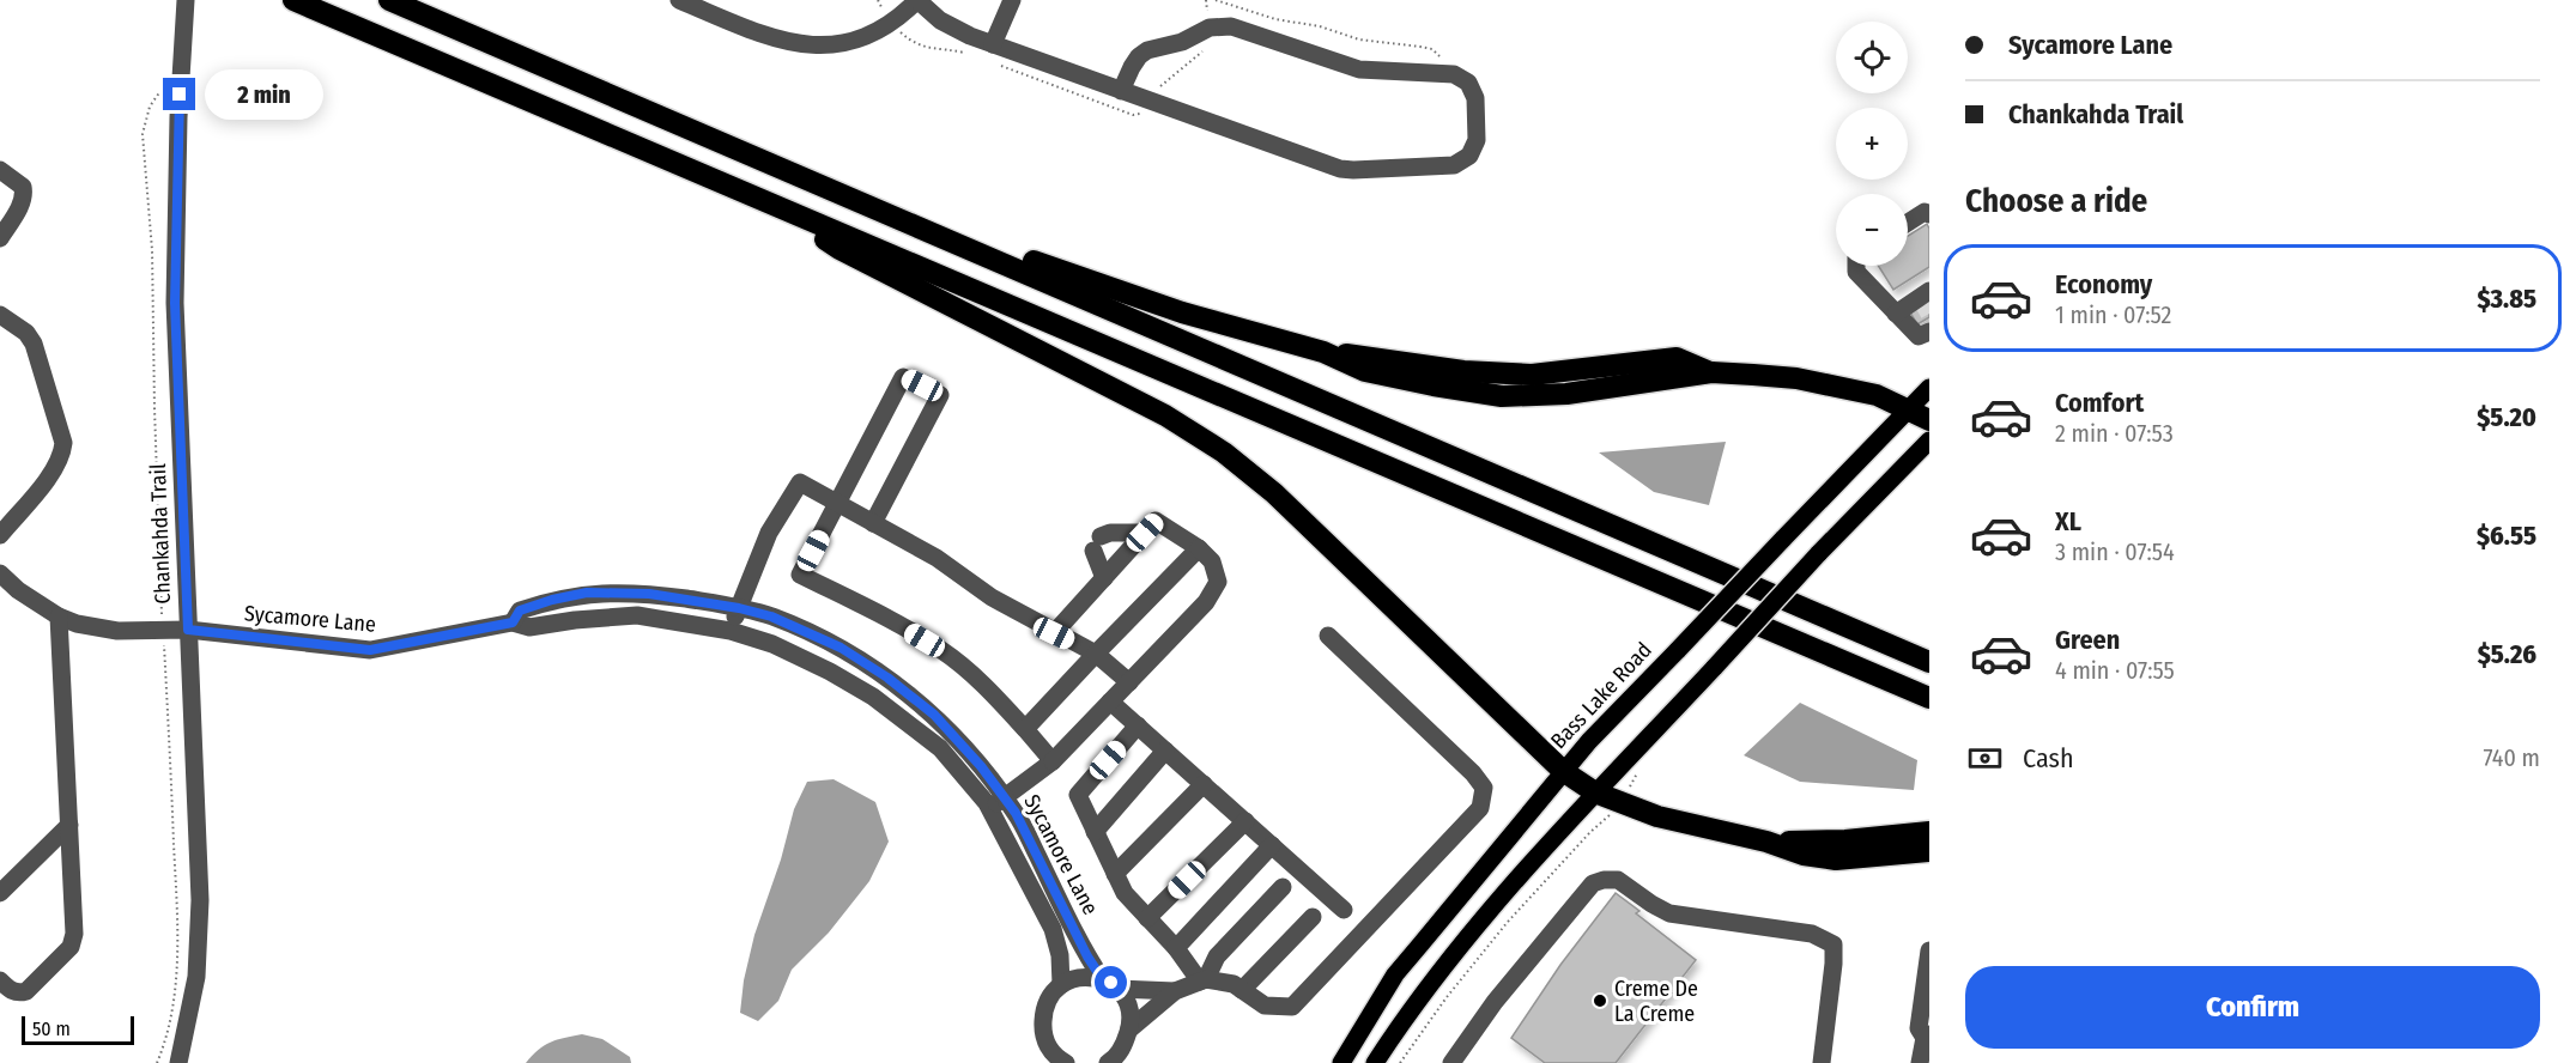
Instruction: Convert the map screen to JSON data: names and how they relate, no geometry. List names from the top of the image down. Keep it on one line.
{"streets":{"main road":["Bass Lake Road"],"street":["Chankahda Trail","Sycamore Lane"]},"crossings":[["Chankahda Trail","Sycamore Lane"]],"places":["Creme De La Creme"],"scale_bar":"50 m","page":{"banner":["Sycamore Lane","Chankahda Trail"],"map_buttons":["+","−"],"bubble":"2 min","heading":"Choose a ride","list":[{"name":"Economy","note":"1 min · 07:52","value":"$3.85"},{"name":"Comfort","note":"2 min · 07:53","value":"$5.20"},{"name":"XL","note":"3 min · 07:54","value":"$6.55"},{"name":"Green","note":"4 min · 07:55","value":"$5.26"}],"pay":["Cash","740 m"],"buttons":"Confirm","scale":"50 m"}}
